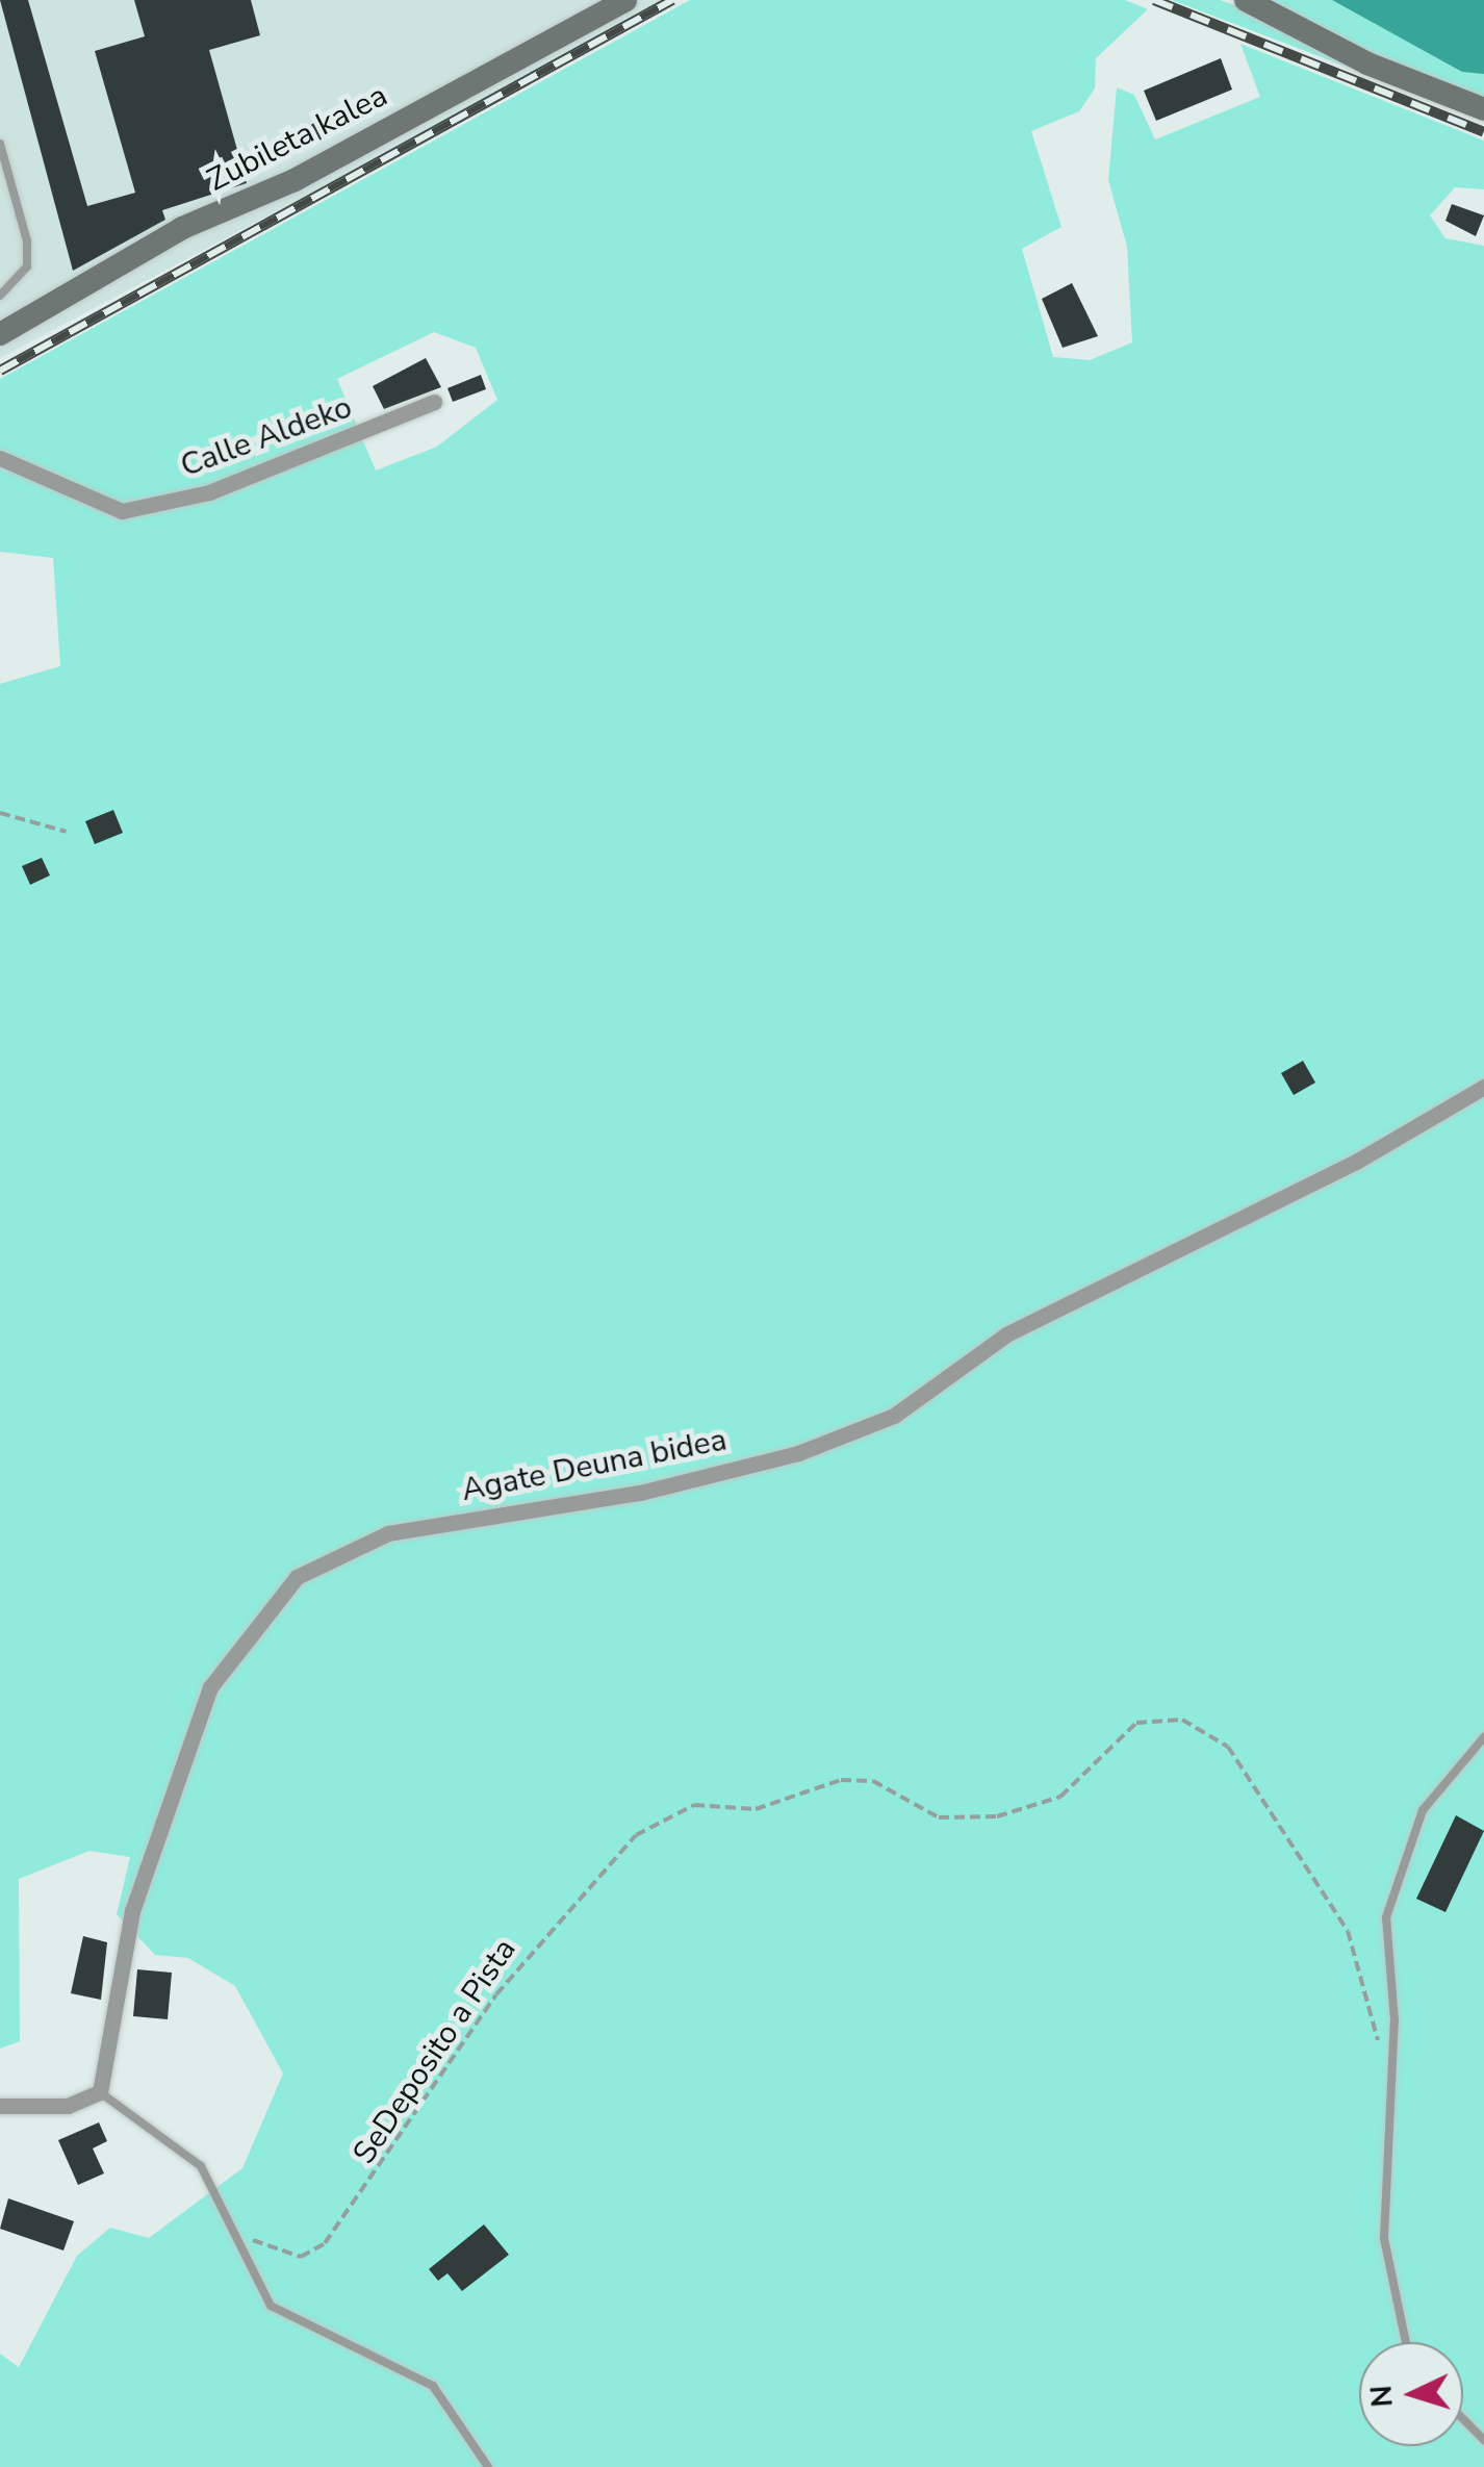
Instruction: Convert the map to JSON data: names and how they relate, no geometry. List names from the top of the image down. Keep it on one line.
{"streets":{"street":["Zubileta kalea","Calle Aldeko","Agate Deuna bidea"],"path":["SeDeposito a Pista"]},"north":"left"}
